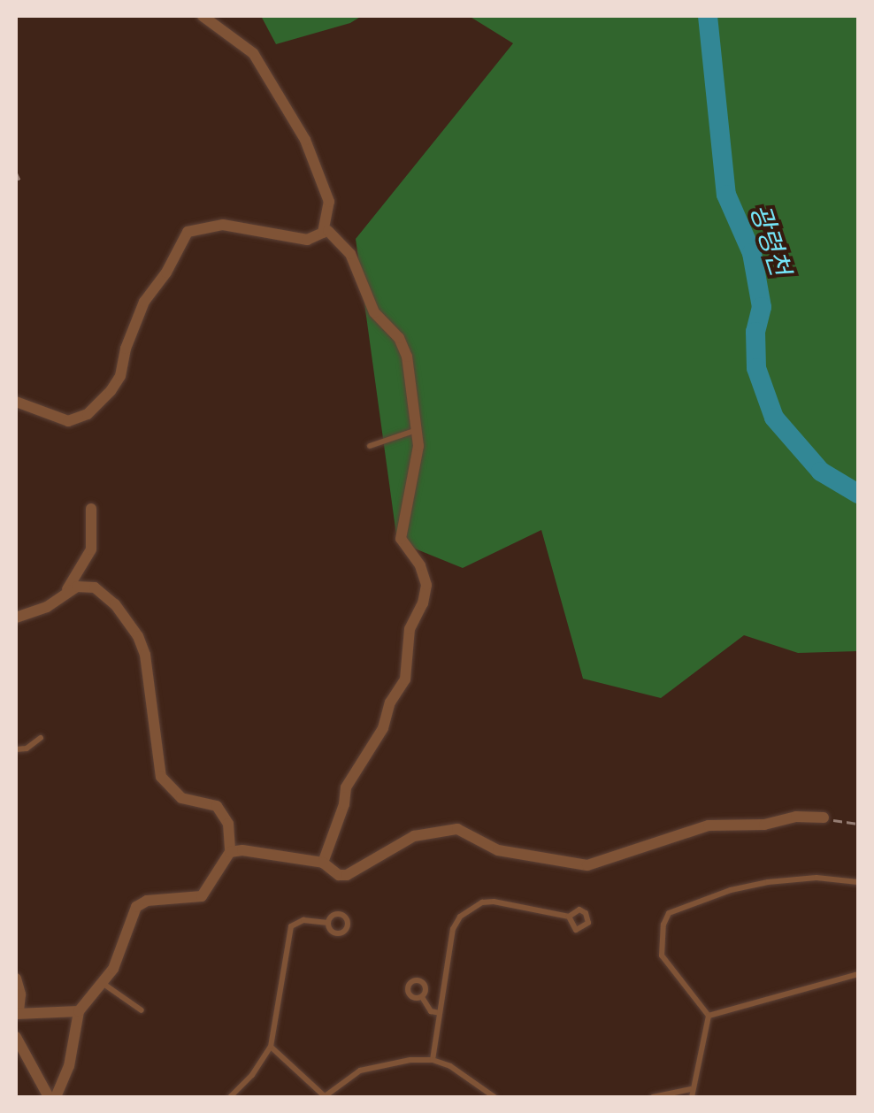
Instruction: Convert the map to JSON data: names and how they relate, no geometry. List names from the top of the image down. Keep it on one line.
{"water":["광령천"]}
